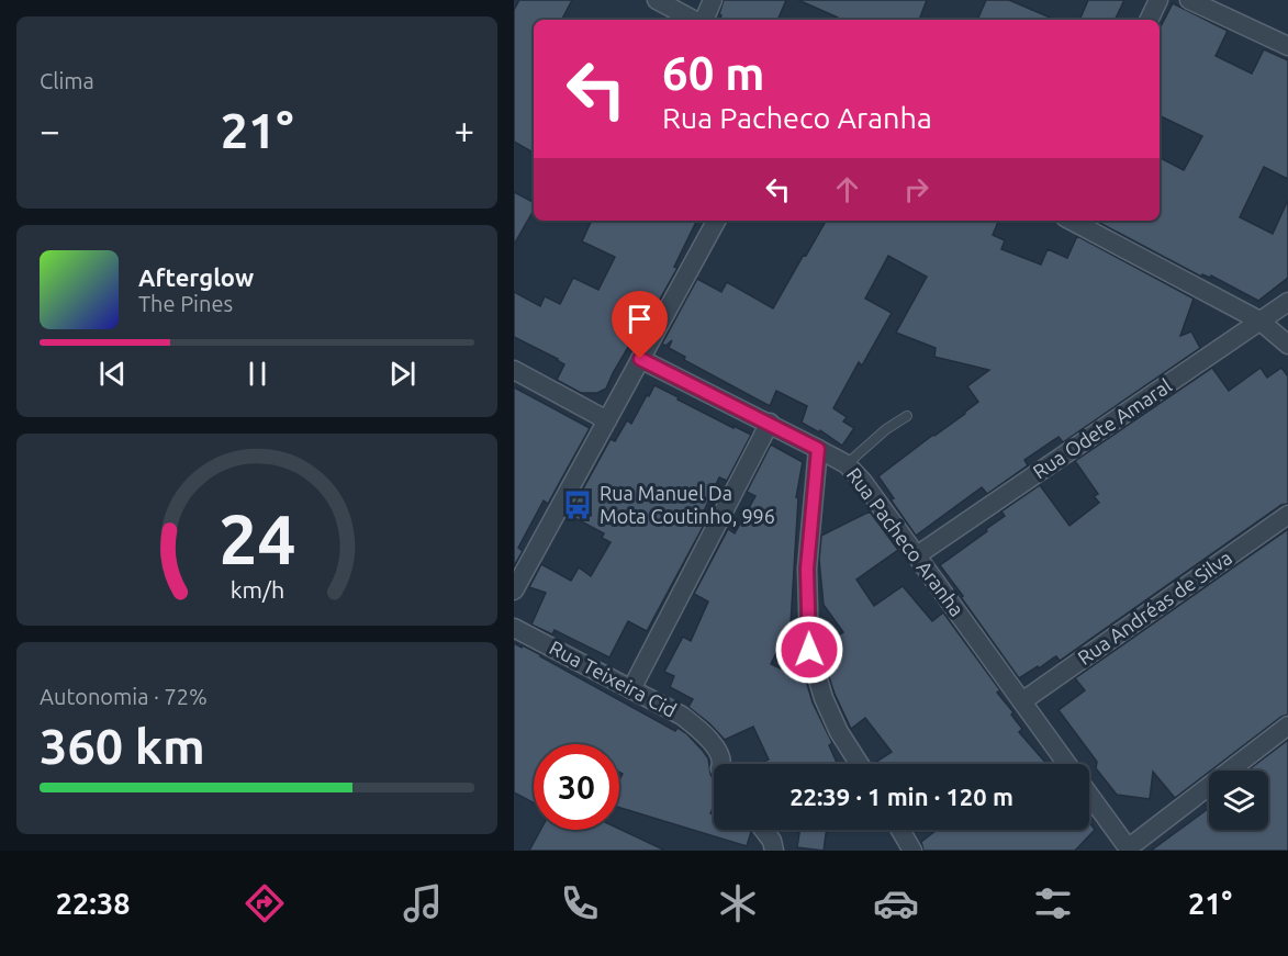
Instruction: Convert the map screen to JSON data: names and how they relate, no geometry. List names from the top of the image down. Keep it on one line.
{"streets":{"street":["Rua Odete Amaral","Rua Pacheco Aranha","Rua Andréas de Silva","Rua Teixeira Cid"]},"crossings":[["Rua Odete Amaral","Rua Pacheco Aranha"],["Rua Pacheco Aranha","Rua Andréas de Silva"]],"places":{"bus stop":["Rua Manuel Da Mota Coutinho, 996"]},"page":{"tile":["Clima",["Autonomia · 72%","360 km"]],"turn":["60 m","Rua Pacheco Aranha"],"heat":["−","21°","+"],"song":["Afterglow","The Pines"],"limit":"30","trip":"22:39 · 1 min · 120 m","tabs":["22:38","21°"],"gauge":["24","km/h"]}}
